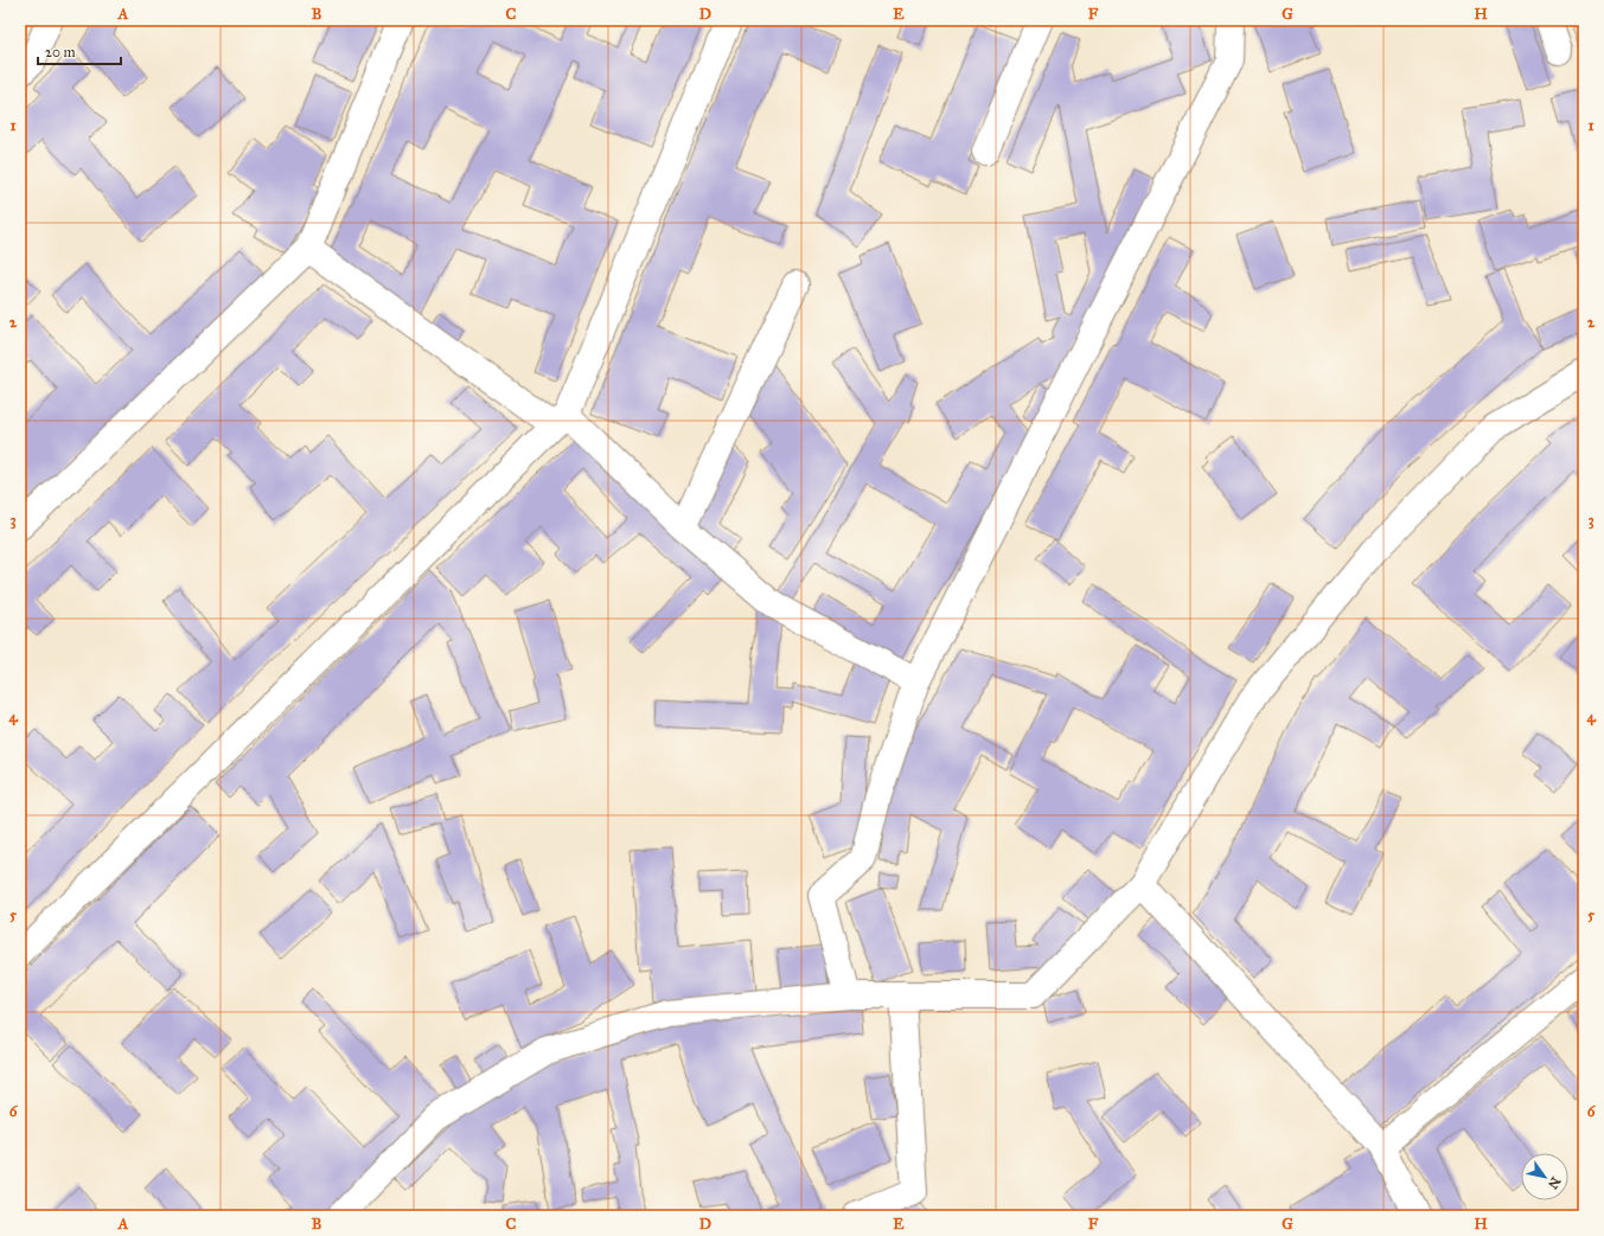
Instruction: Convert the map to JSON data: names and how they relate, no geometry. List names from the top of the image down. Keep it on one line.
{"scale_bar":"20 m","north":"bottom right","grid":{"columns":["A","B","C","D","E","F","G","H"],"rows":["1","2","3","4","5","6"]}}
